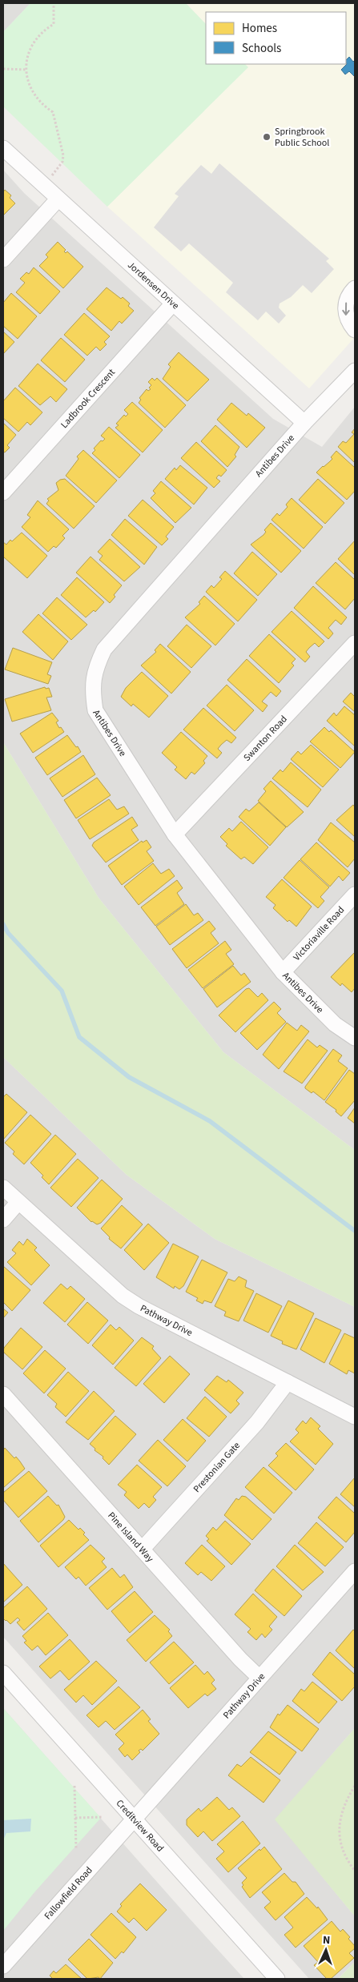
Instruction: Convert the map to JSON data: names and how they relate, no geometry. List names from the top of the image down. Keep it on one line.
{"streets":{"street":["Jordensen Drive","Ladbrook Crescent","Antibes Drive","Swanton Road","Victoriaville Road","Pathway Drive","Prestonian Gate","Pine Island Way","Creditview Road","Fallowfield Road"]},"crossings":[["Jordensen Drive","Ladbrook Crescent"],["Jordensen Drive","Antibes Drive"],["Antibes Drive","Swanton Road"],["Antibes Drive","Victoriaville Road"],["Pathway Drive","Prestonian Gate"],["Pathway Drive","Pine Island Way"],["Pathway Drive","Creditview Road"],["Pathway Drive","Fallowfield Road"],["Prestonian Gate","Pine Island Way"],["Creditview Road","Fallowfield Road"]],"places":["Springbrook Public School"],"legend":["Homes","Schools"],"north":"top"}
